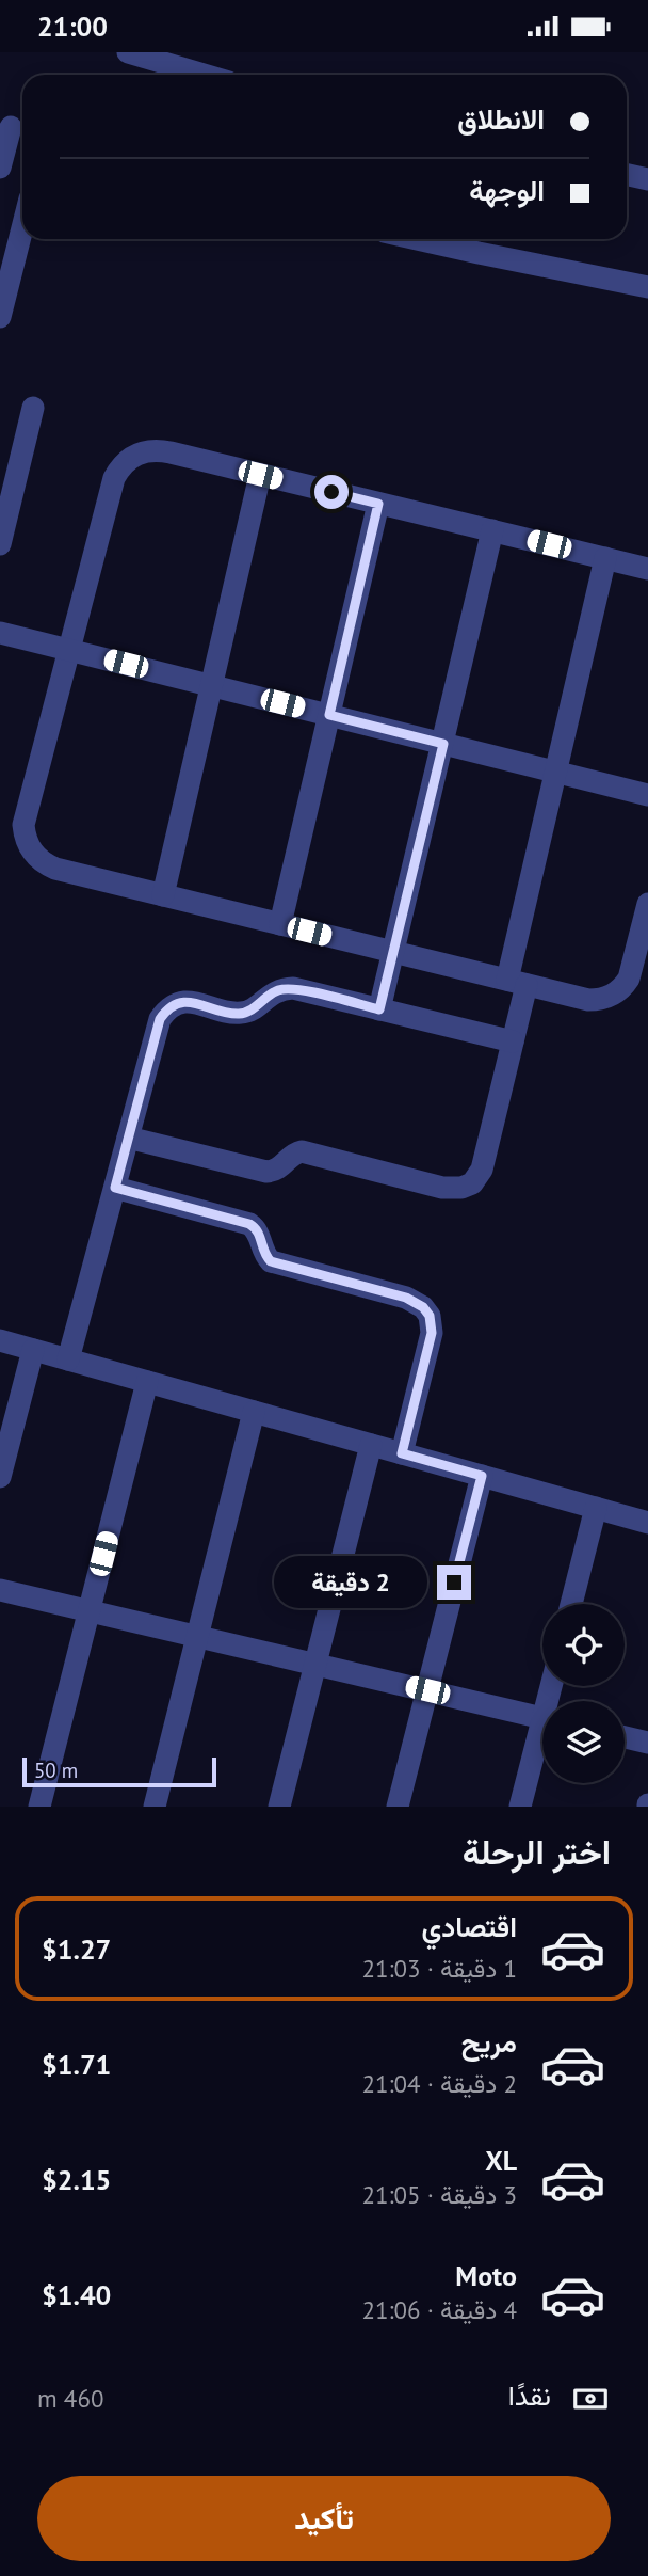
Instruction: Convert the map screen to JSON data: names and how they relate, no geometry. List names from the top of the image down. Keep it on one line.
{"scale_bar":"50 m","page":{"status":"21:00","banner":["الانطلاق","الوجهة"],"bubble":"2 دقيقة","scale":"50 m","heading":"اختر الرحلة","list":[{"name":"اقتصادي","note":"1 دقيقة · 21:03","value":"$1.27"},{"name":"مريح","note":"2 دقيقة · 21:04","value":"$1.71"},{"name":"XL","note":"3 دقيقة · 21:05","value":"$2.15"},{"name":"Moto","note":"4 دقيقة · 21:06","value":"$1.40"}],"pay":["نقدًا","460 m"],"buttons":"تأكيد"}}
